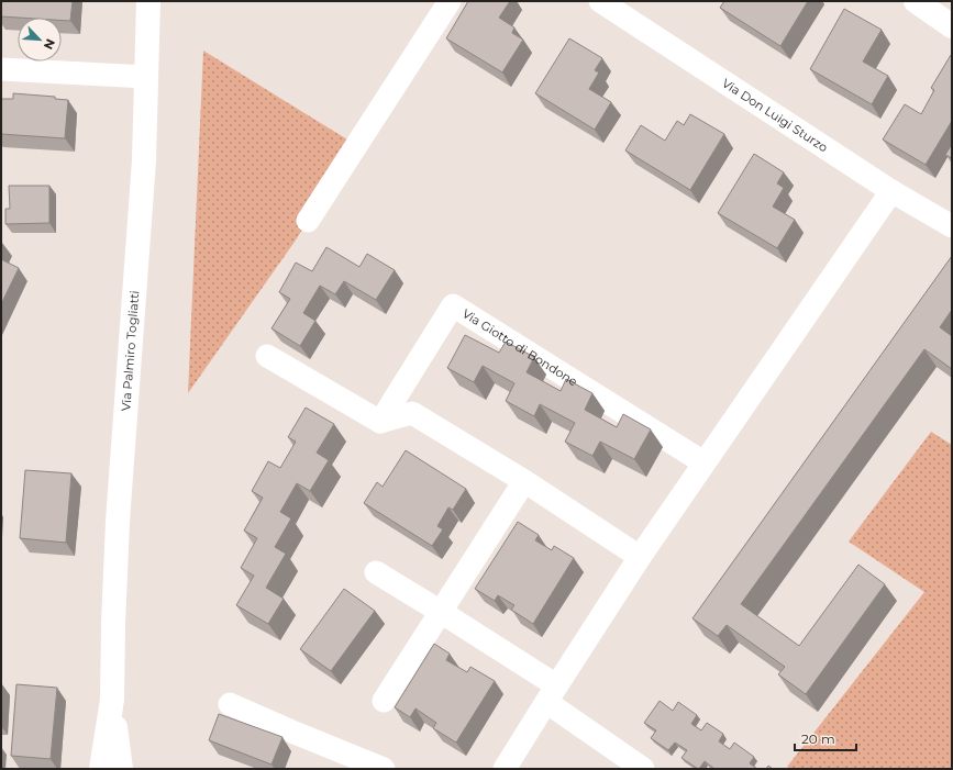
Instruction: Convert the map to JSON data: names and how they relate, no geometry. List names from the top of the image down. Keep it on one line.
{"streets":{"street":["Via Don Luigi Sturzo","Via Giotto di Bondone","Via Palmiro Togliatti"]},"scale_bar":"20 m","north":"bottom right"}
